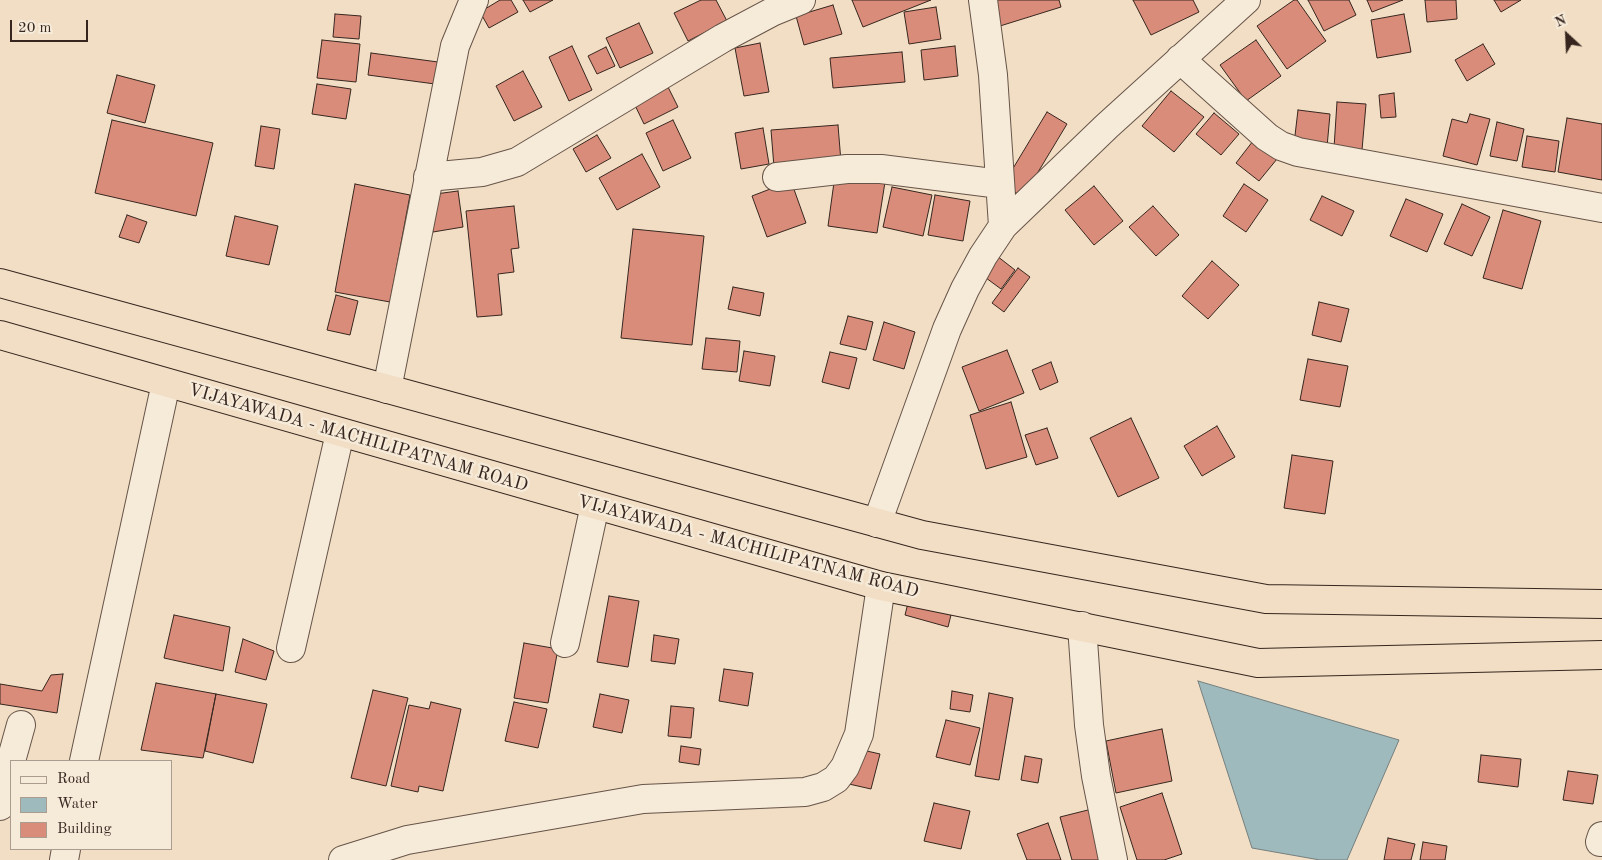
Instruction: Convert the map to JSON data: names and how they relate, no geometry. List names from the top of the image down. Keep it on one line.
{"streets":{"highway":["VIJAYAWADA - MACHILIPATNAM ROAD"]},"legend":["Road","Water","Building"],"scale_bar":"20 m","north":"top left"}
